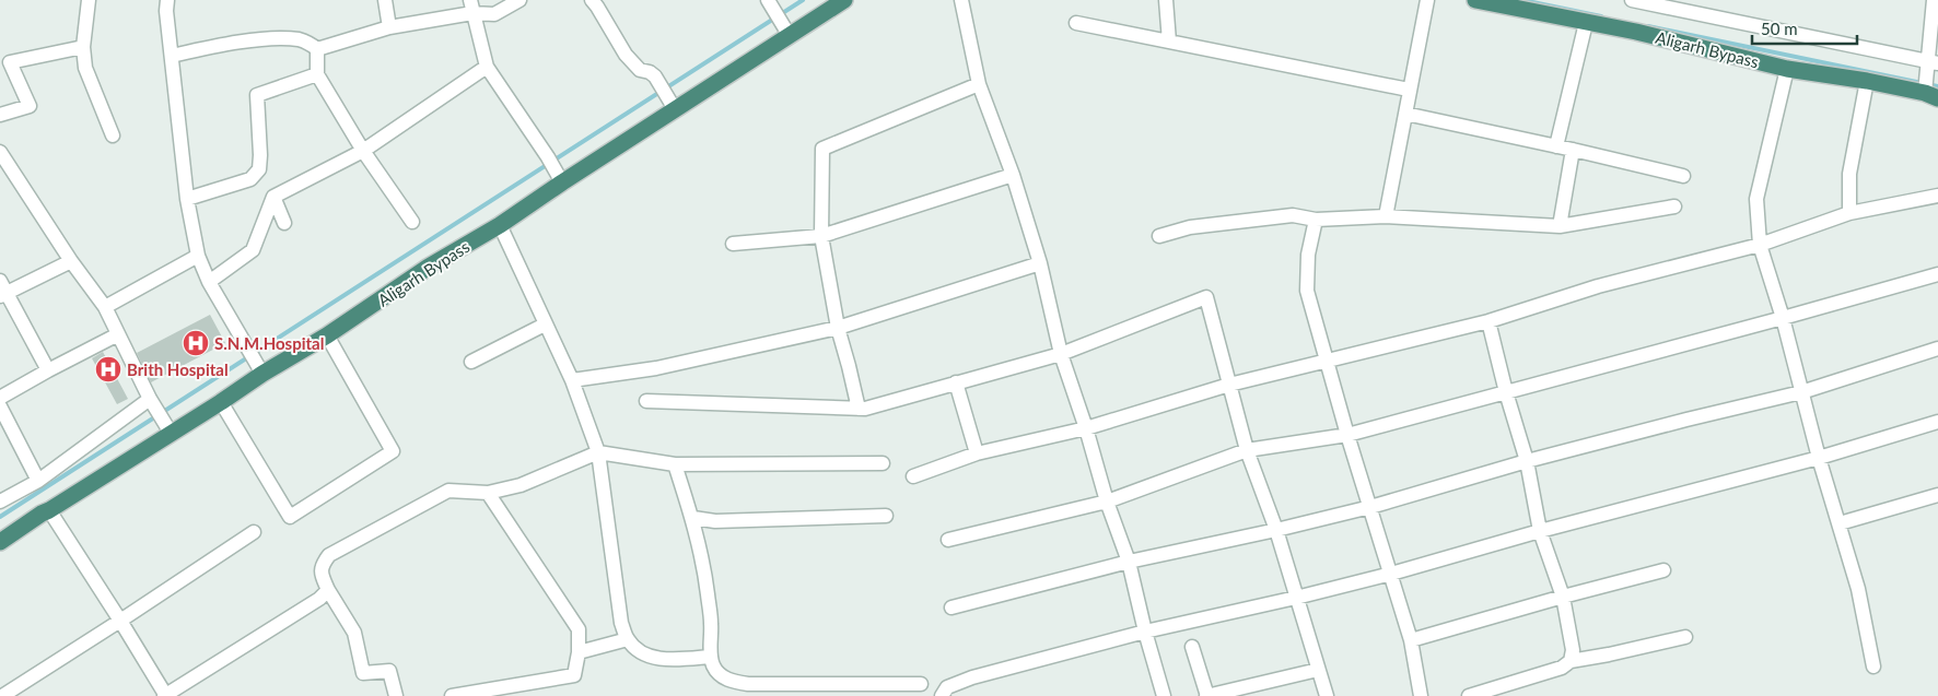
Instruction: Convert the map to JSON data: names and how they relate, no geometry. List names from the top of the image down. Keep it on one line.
{"streets":{"highway":["Aligarh Bypass"]},"places":{"hospital":["S.N.M.Hospital","Brith Hospital"]},"scale_bar":"50 m"}
